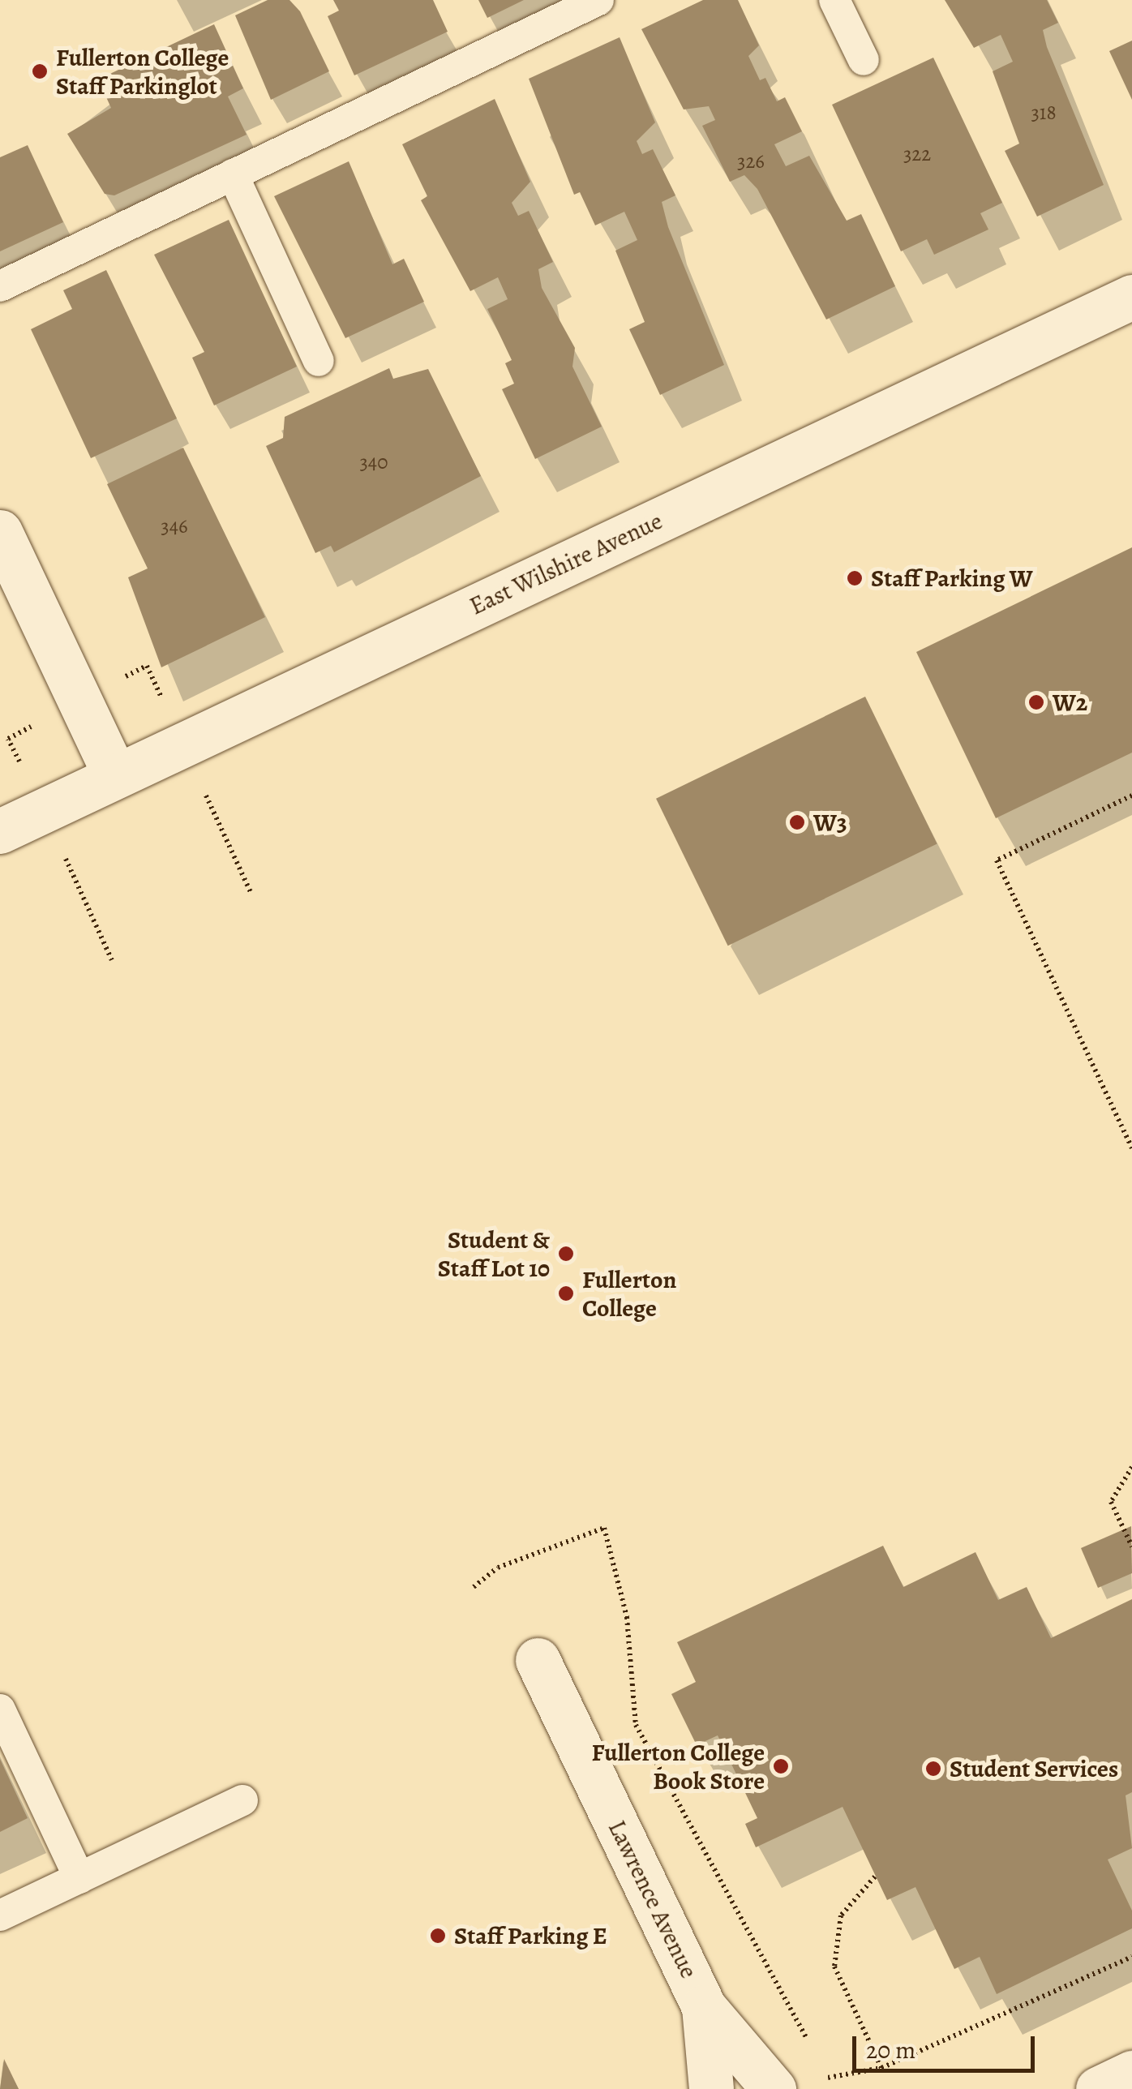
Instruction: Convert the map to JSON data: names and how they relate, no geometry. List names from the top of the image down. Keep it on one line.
{"streets":{"street":["East Wilshire Avenue","Lawrence Avenue"]},"places":["Fullerton College Staff Parkinglot","Staff Parking W","W2","W3","Student & Staff Lot 10","Fullerton College","Fullerton College Book Store","Student Services","Staff Parking E"],"house_numbers":["318","322","326","340","346"],"scale_bar":"20 m"}
